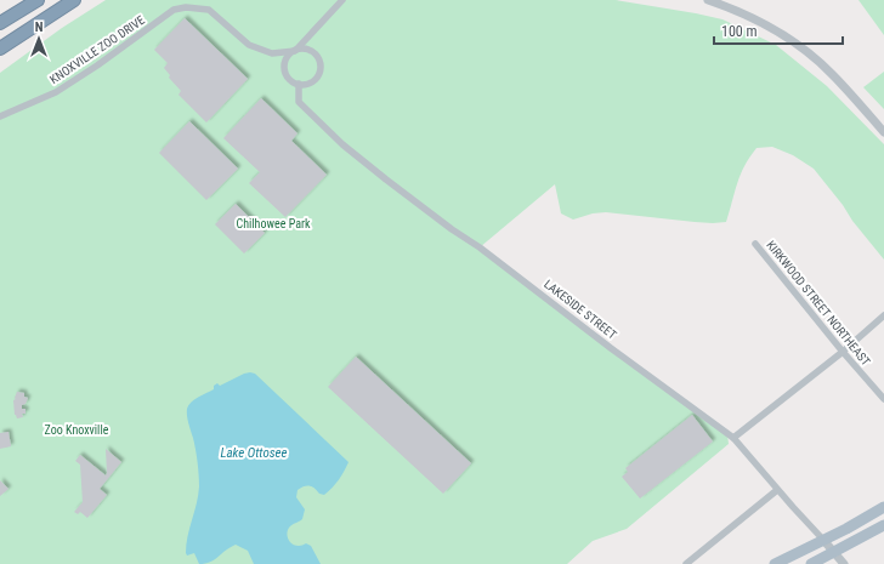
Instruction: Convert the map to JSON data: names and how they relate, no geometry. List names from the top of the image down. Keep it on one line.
{"streets":{"street":["KNOXVILLE ZOO DRIVE","KIRKWOOD STREET NORTHEAST","LAKESIDE STREET"]},"crossings":[["KNOXVILLE ZOO DRIVE","LAKESIDE STREET"]],"water":["Lake Ottosee"],"parks":["Chilhowee Park","Zoo Knoxville"],"scale_bar":"100 m","north":"top"}
